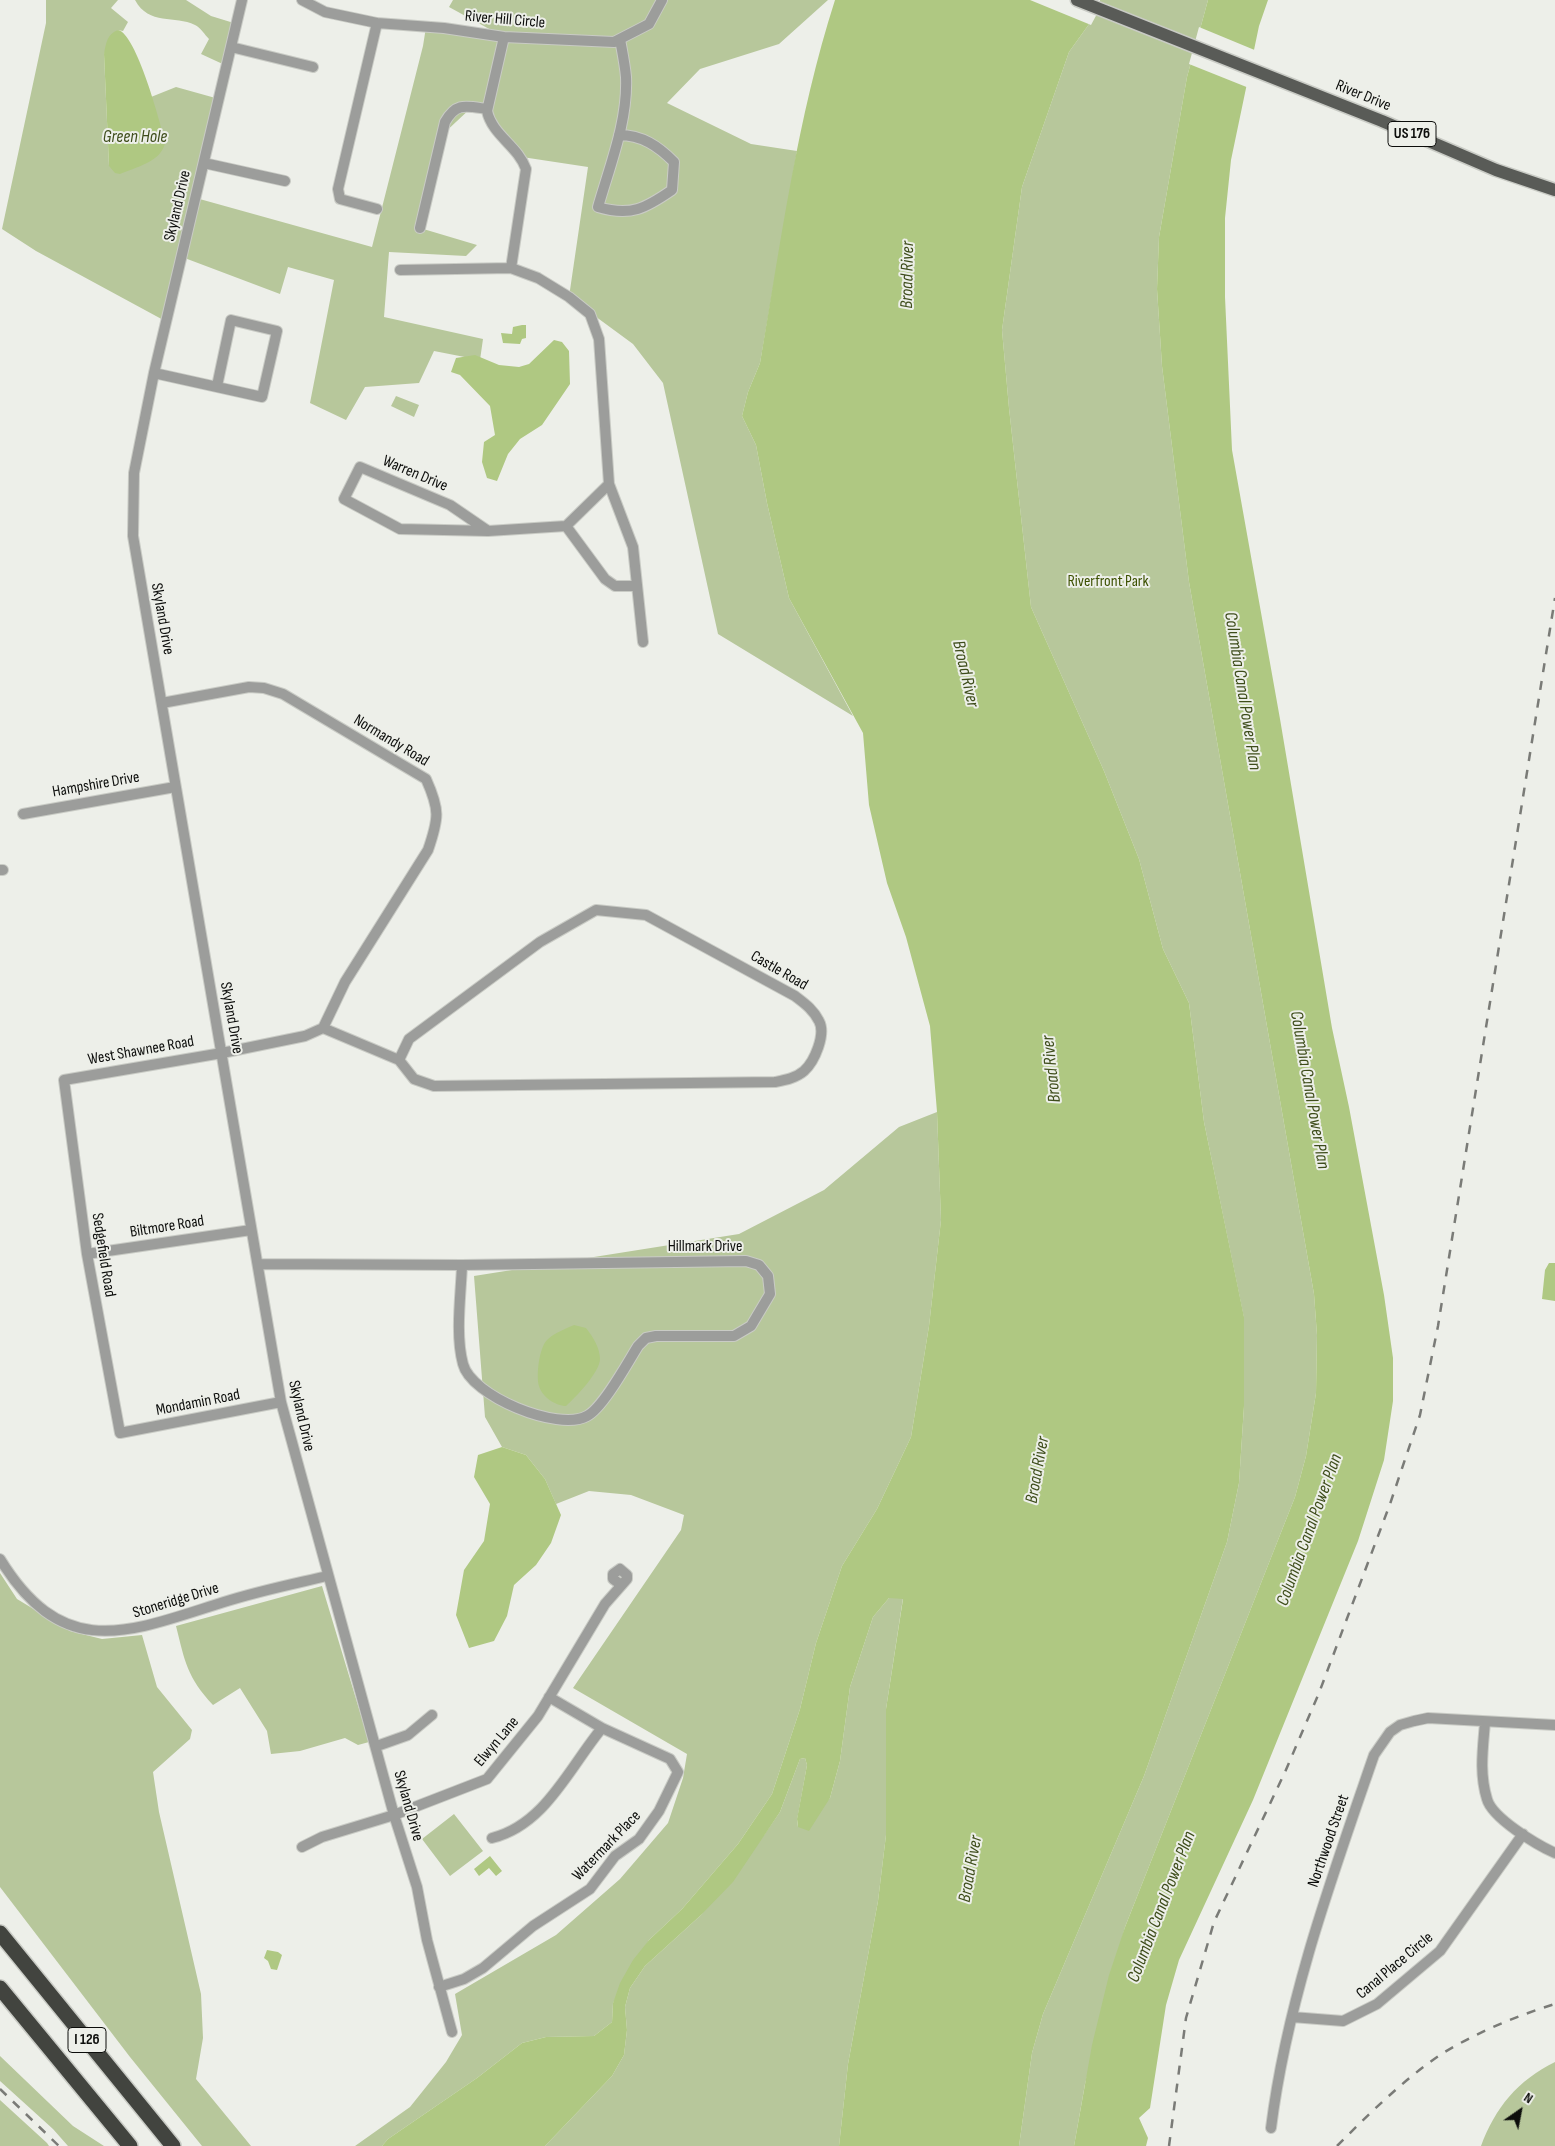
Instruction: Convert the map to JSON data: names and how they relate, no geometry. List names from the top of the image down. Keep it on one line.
{"streets":{"highway":["I 126"],"main road":["River Drive","US 176"],"street":["River Hill Circle","Skyland Drive","Warren Drive","Normandy Road","Hampshire Drive","Castle Road","West Shawnee Road","Biltmore Road","Hillmark Drive","Sedgefield Road","Mondamin Road","Stoneridge Drive","Elwyn Lane","Northwood Street","Watermark Place","Canal Place Circle"]},"crossings":[["Skyland Drive","Normandy Road"],["Skyland Drive","Hampshire Drive"],["Skyland Drive","West Shawnee Road"],["Skyland Drive","Biltmore Road"],["Skyland Drive","Hillmark Drive"],["Skyland Drive","Mondamin Road"],["Skyland Drive","Stoneridge Drive"],["Skyland Drive","Elwyn Lane"],["Skyland Drive","Watermark Place"],["Normandy Road","Castle Road"],["West Shawnee Road","Sedgefield Road"],["Biltmore Road","Sedgefield Road"],["Sedgefield Road","Mondamin Road"],["Elwyn Lane","Watermark Place"],["Northwood Street","Canal Place Circle"]],"water":["Green Hole","Broad River","Columbia Canal Power Plan"],"parks":["Riverfront Park"],"north":"top right"}
